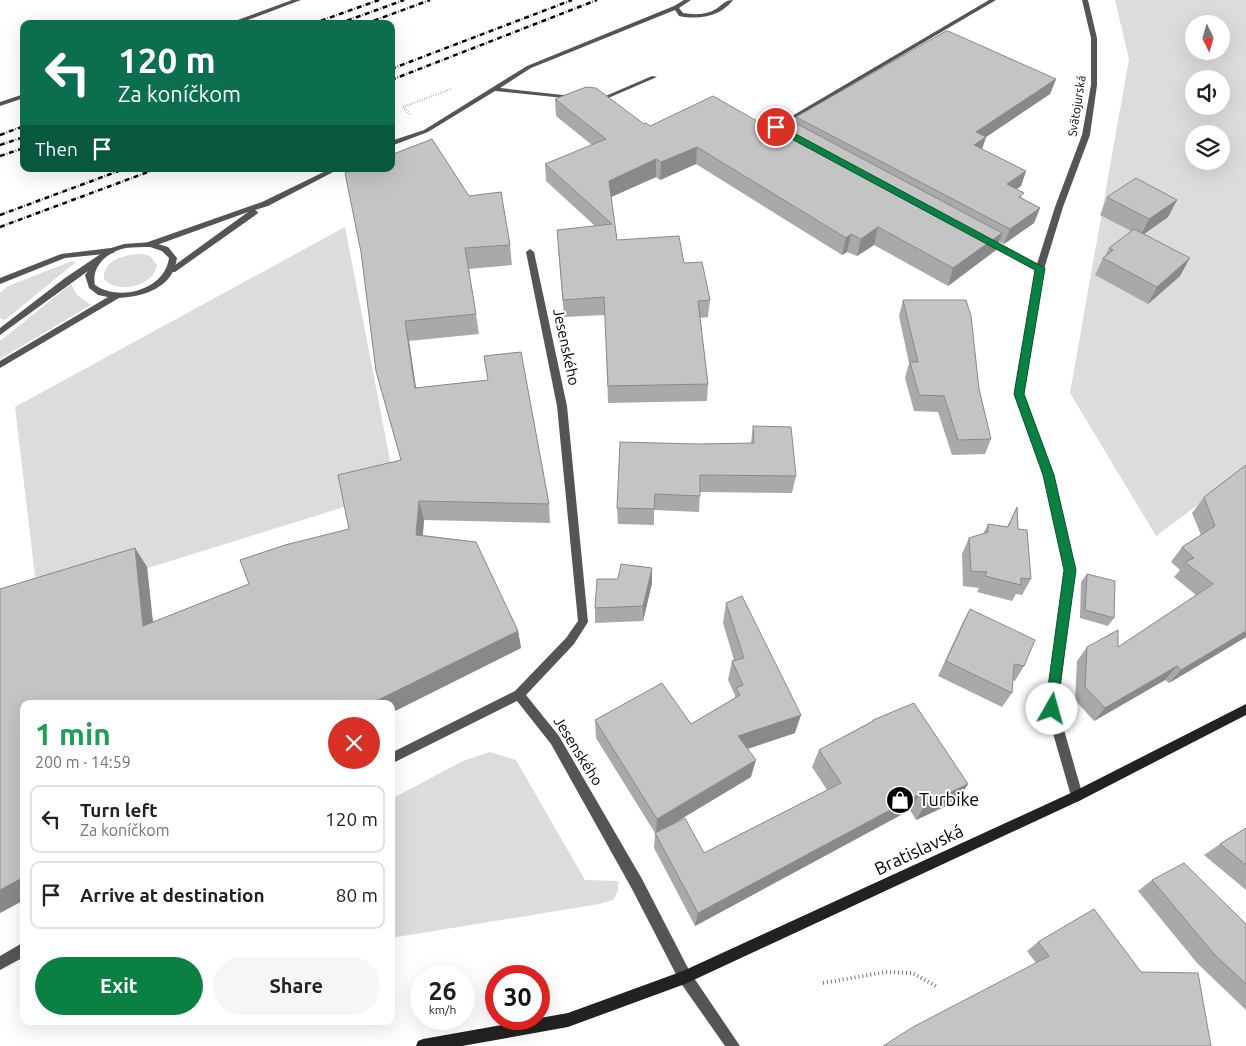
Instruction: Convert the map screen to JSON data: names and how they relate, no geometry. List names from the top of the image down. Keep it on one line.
{"streets":{"main road":["Bratislavská"],"street":["Svätojurská","Jesenského"]},"crossings":[["Svätojurská","Bratislavská"],["Jesenského","Bratislavská"]],"places":{"shop":["Turbike"]},"north":"bottom","page":{"turn":["120 m","Za koníčkom"],"then":"Then","heading":["1 min","200 m · 14:59"],"list":[{"name":"Turn left","note":"Za koníčkom","value":"120 m"},{"name":"Arrive at destination","value":"80 m"}],"buttons":["Exit","Share"],"speed":"26 km/h","limit":"30"}}
